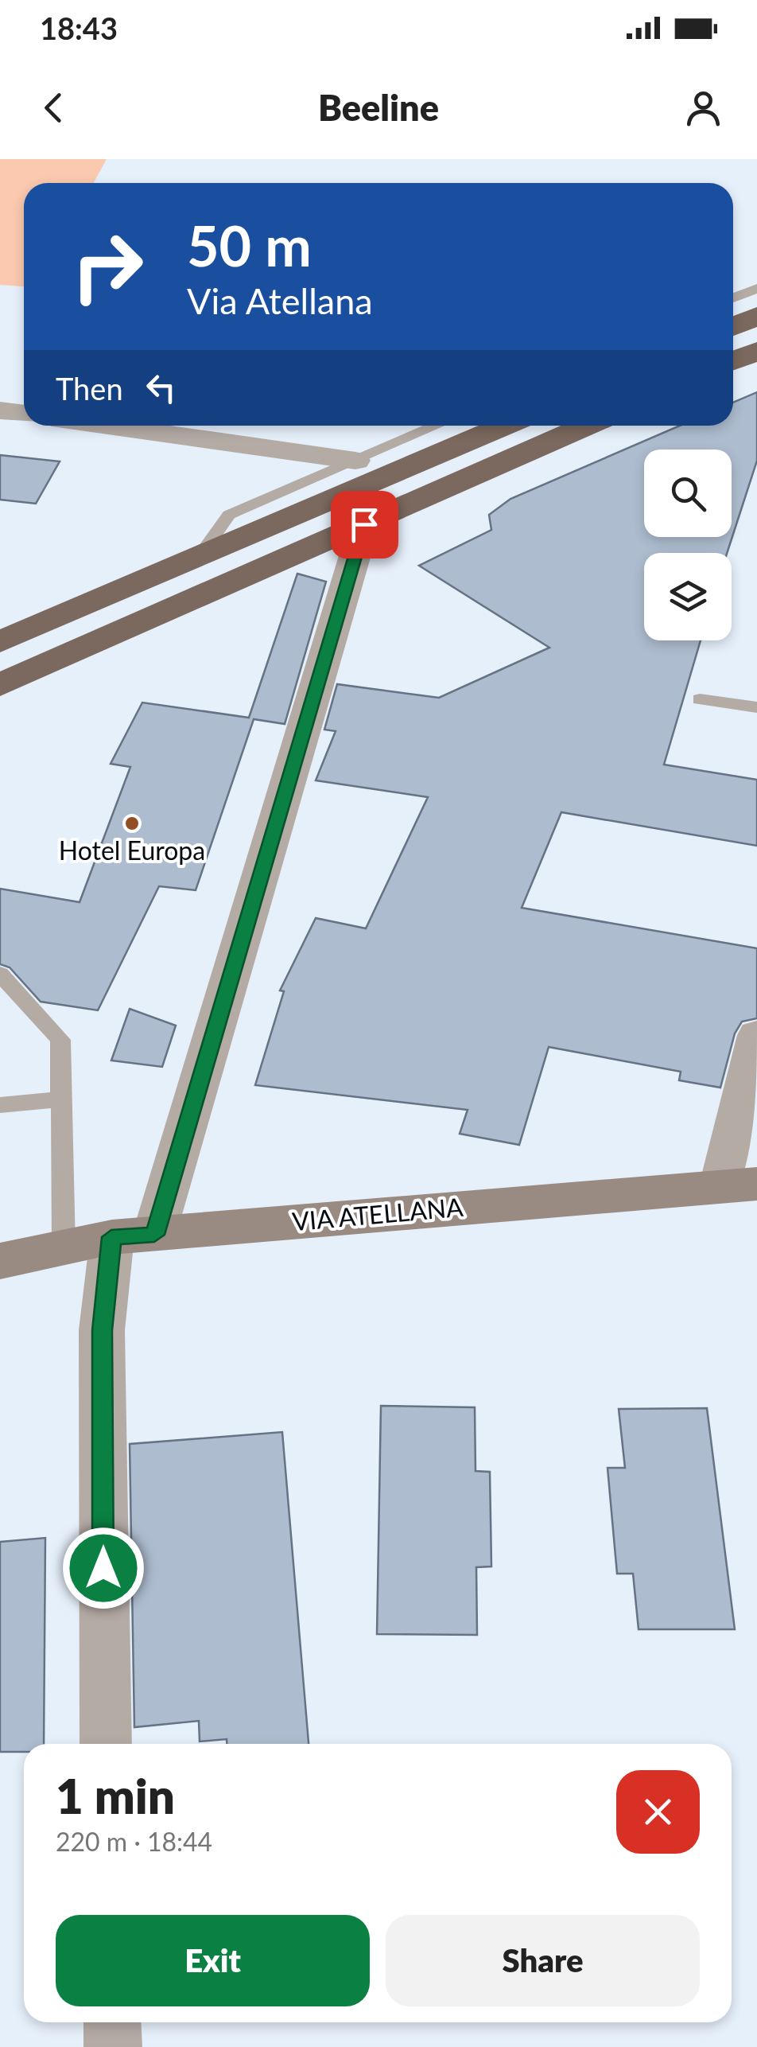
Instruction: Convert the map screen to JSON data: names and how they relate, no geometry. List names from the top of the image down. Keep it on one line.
{"streets":{"main road":["VIA ATELLANA"]},"places":["Hotel Europa"],"page":{"status":"18:43","header":"Beeline","turn":["50 m","Via Atellana"],"then":"Then","heading":["1 min","220 m · 18:44"],"buttons":["Exit","Share"]}}
